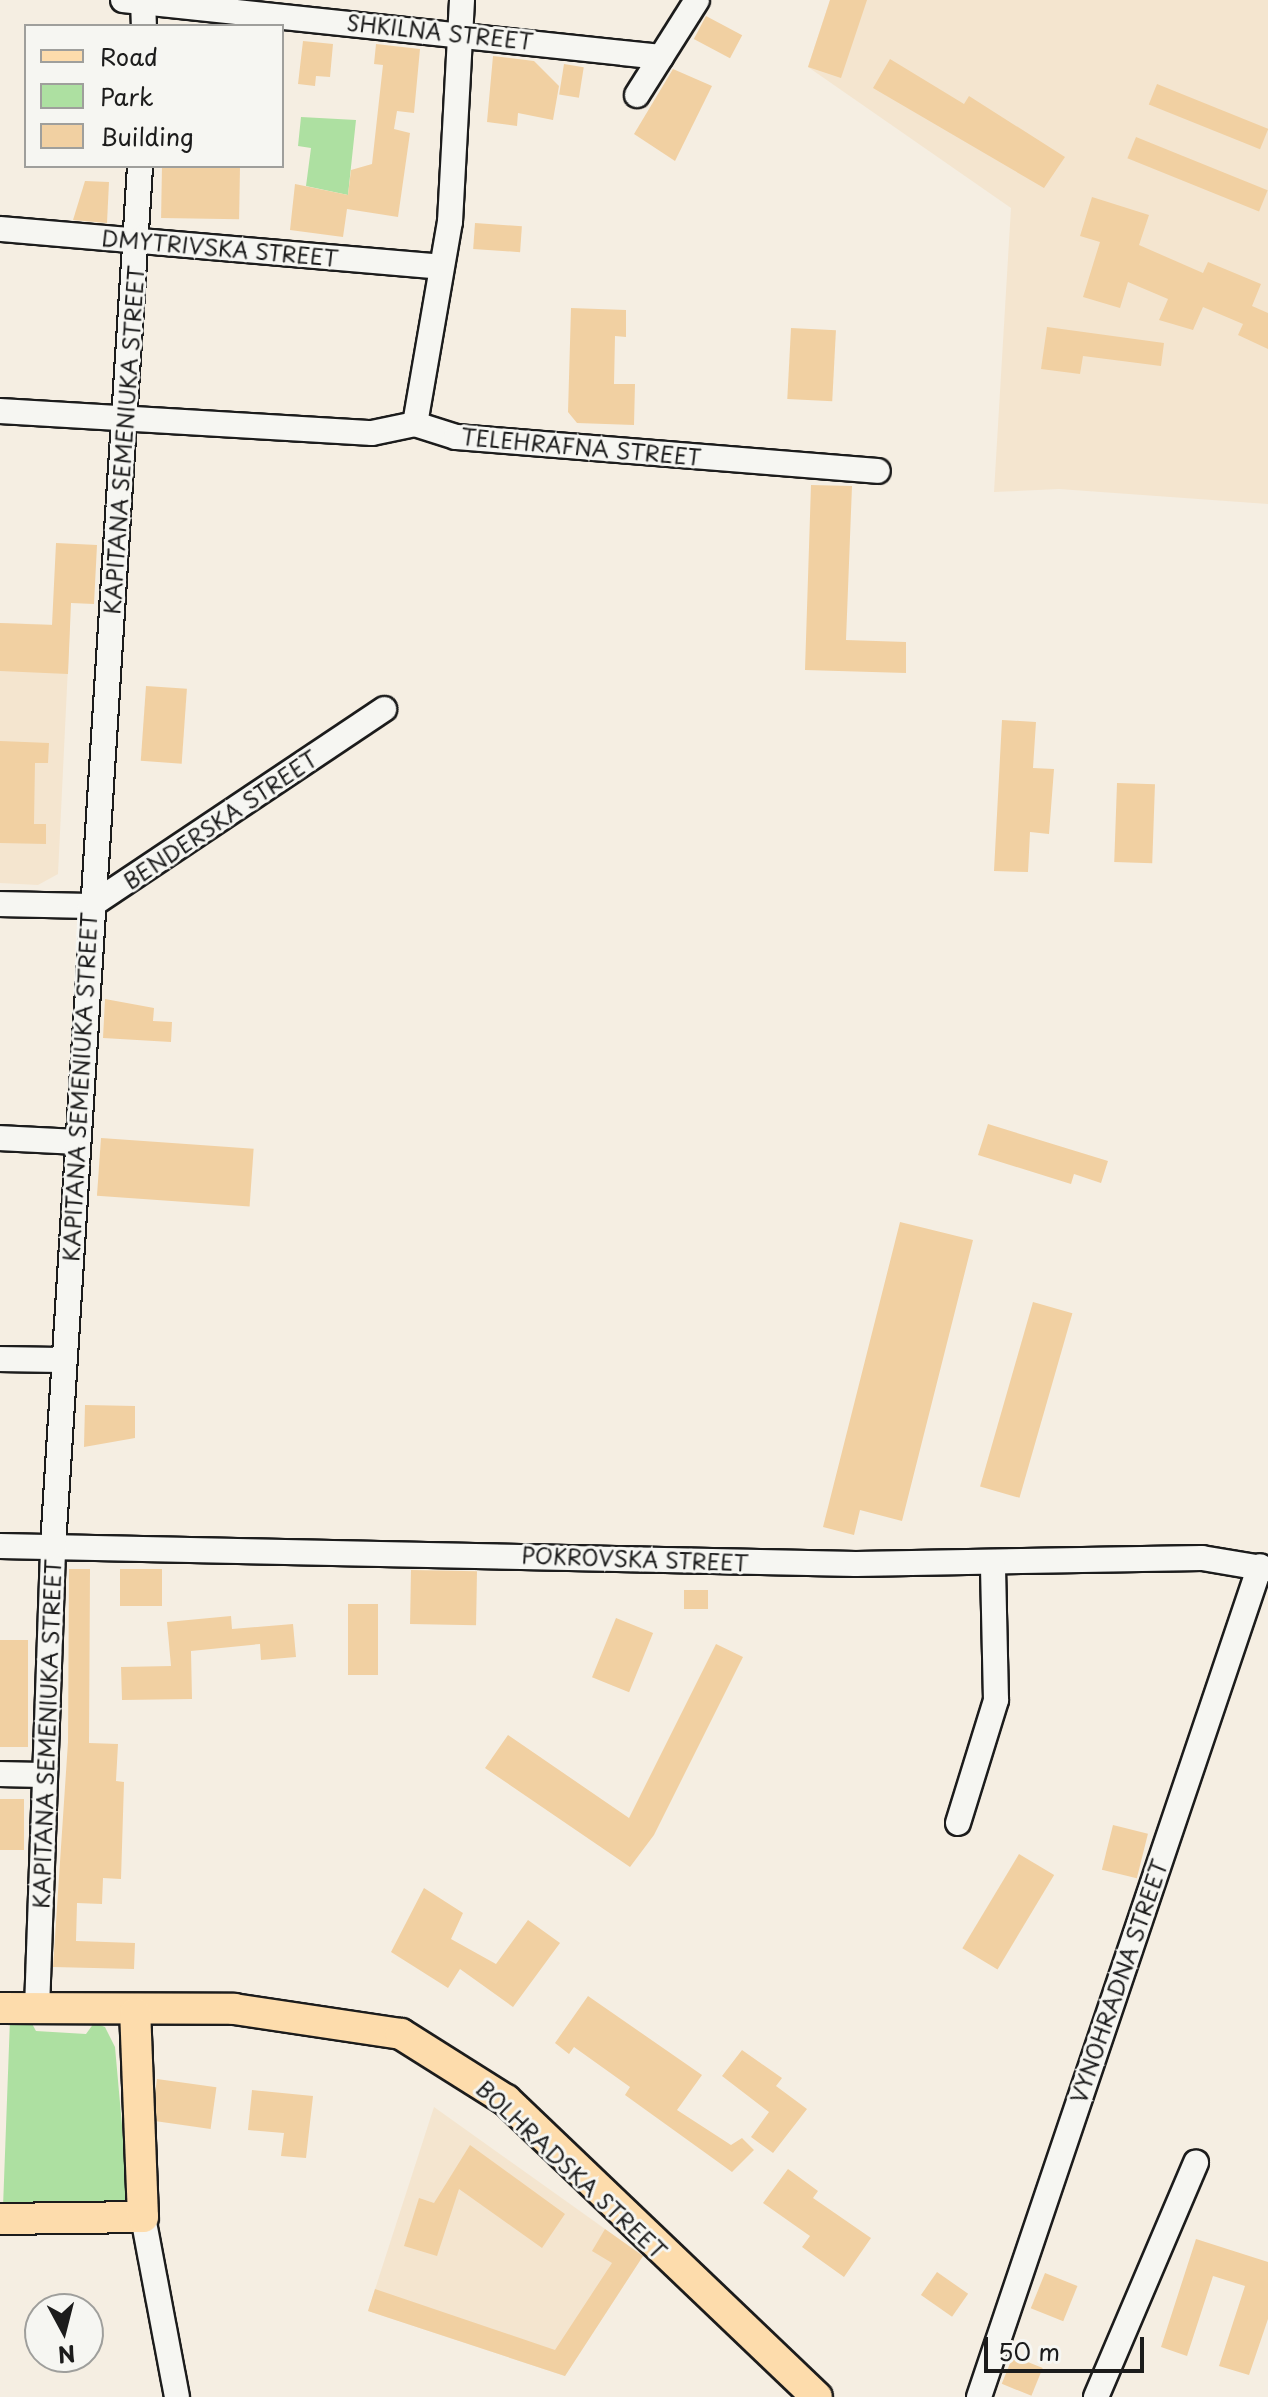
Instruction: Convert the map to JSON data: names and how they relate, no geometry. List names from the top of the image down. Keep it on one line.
{"streets":{"main road":["BOLHRADSKA STREET"],"street":["SHKILNA STREET","DMYTRIVSKA STREET","KAPITANA SEMENIUKA STREET","TELEHRAFNA STREET","BENDERSKA STREET","POKROVSKA STREET","VYNOHRADNA STREET"]},"crossings":[["DMYTRIVSKA STREET","KAPITANA SEMENIUKA STREET"],["KAPITANA SEMENIUKA STREET","TELEHRAFNA STREET"],["KAPITANA SEMENIUKA STREET","BENDERSKA STREET"],["KAPITANA SEMENIUKA STREET","POKROVSKA STREET"],["KAPITANA SEMENIUKA STREET","BOLHRADSKA STREET"],["POKROVSKA STREET","VYNOHRADNA STREET"]],"legend":["Road","Park","Building"],"scale_bar":"50 m","north":"bottom"}
